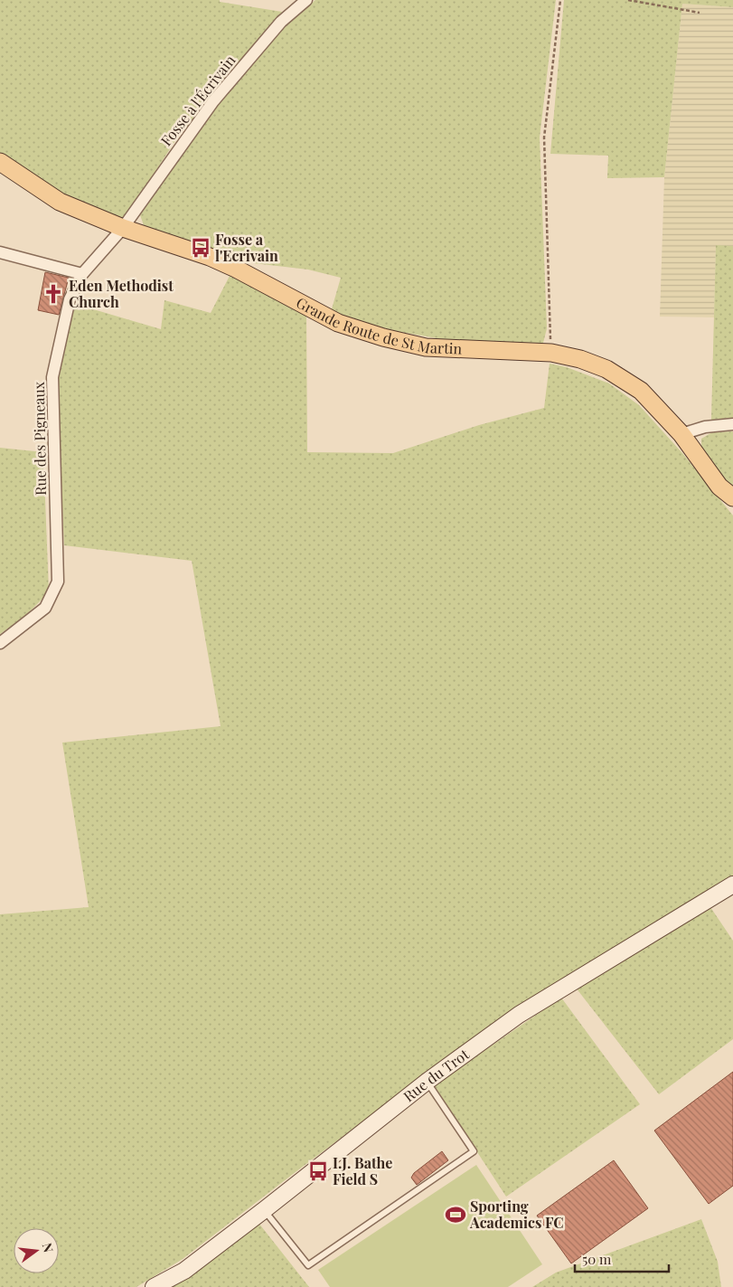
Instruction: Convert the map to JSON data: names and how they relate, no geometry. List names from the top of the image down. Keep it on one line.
{"streets":{"main road":["Grande Route de St Martin","Rue du Trot"],"street":["Fosse à l'Écrivain","Rue des Pigneaux"]},"crossings":[["Fosse à l'Écrivain","Grande Route de St Martin"],["Fosse à l'Écrivain","Rue des Pigneaux"],["Grande Route de St Martin","Rue des Pigneaux"]],"places":{"bus stop":["Fosse a l'Ecrivain","I.J. Bathe Field S"],"church":["Eden Methodist Church"],"sports":["Sporting Academics FC"]},"scale_bar":"50 m","north":"right"}
